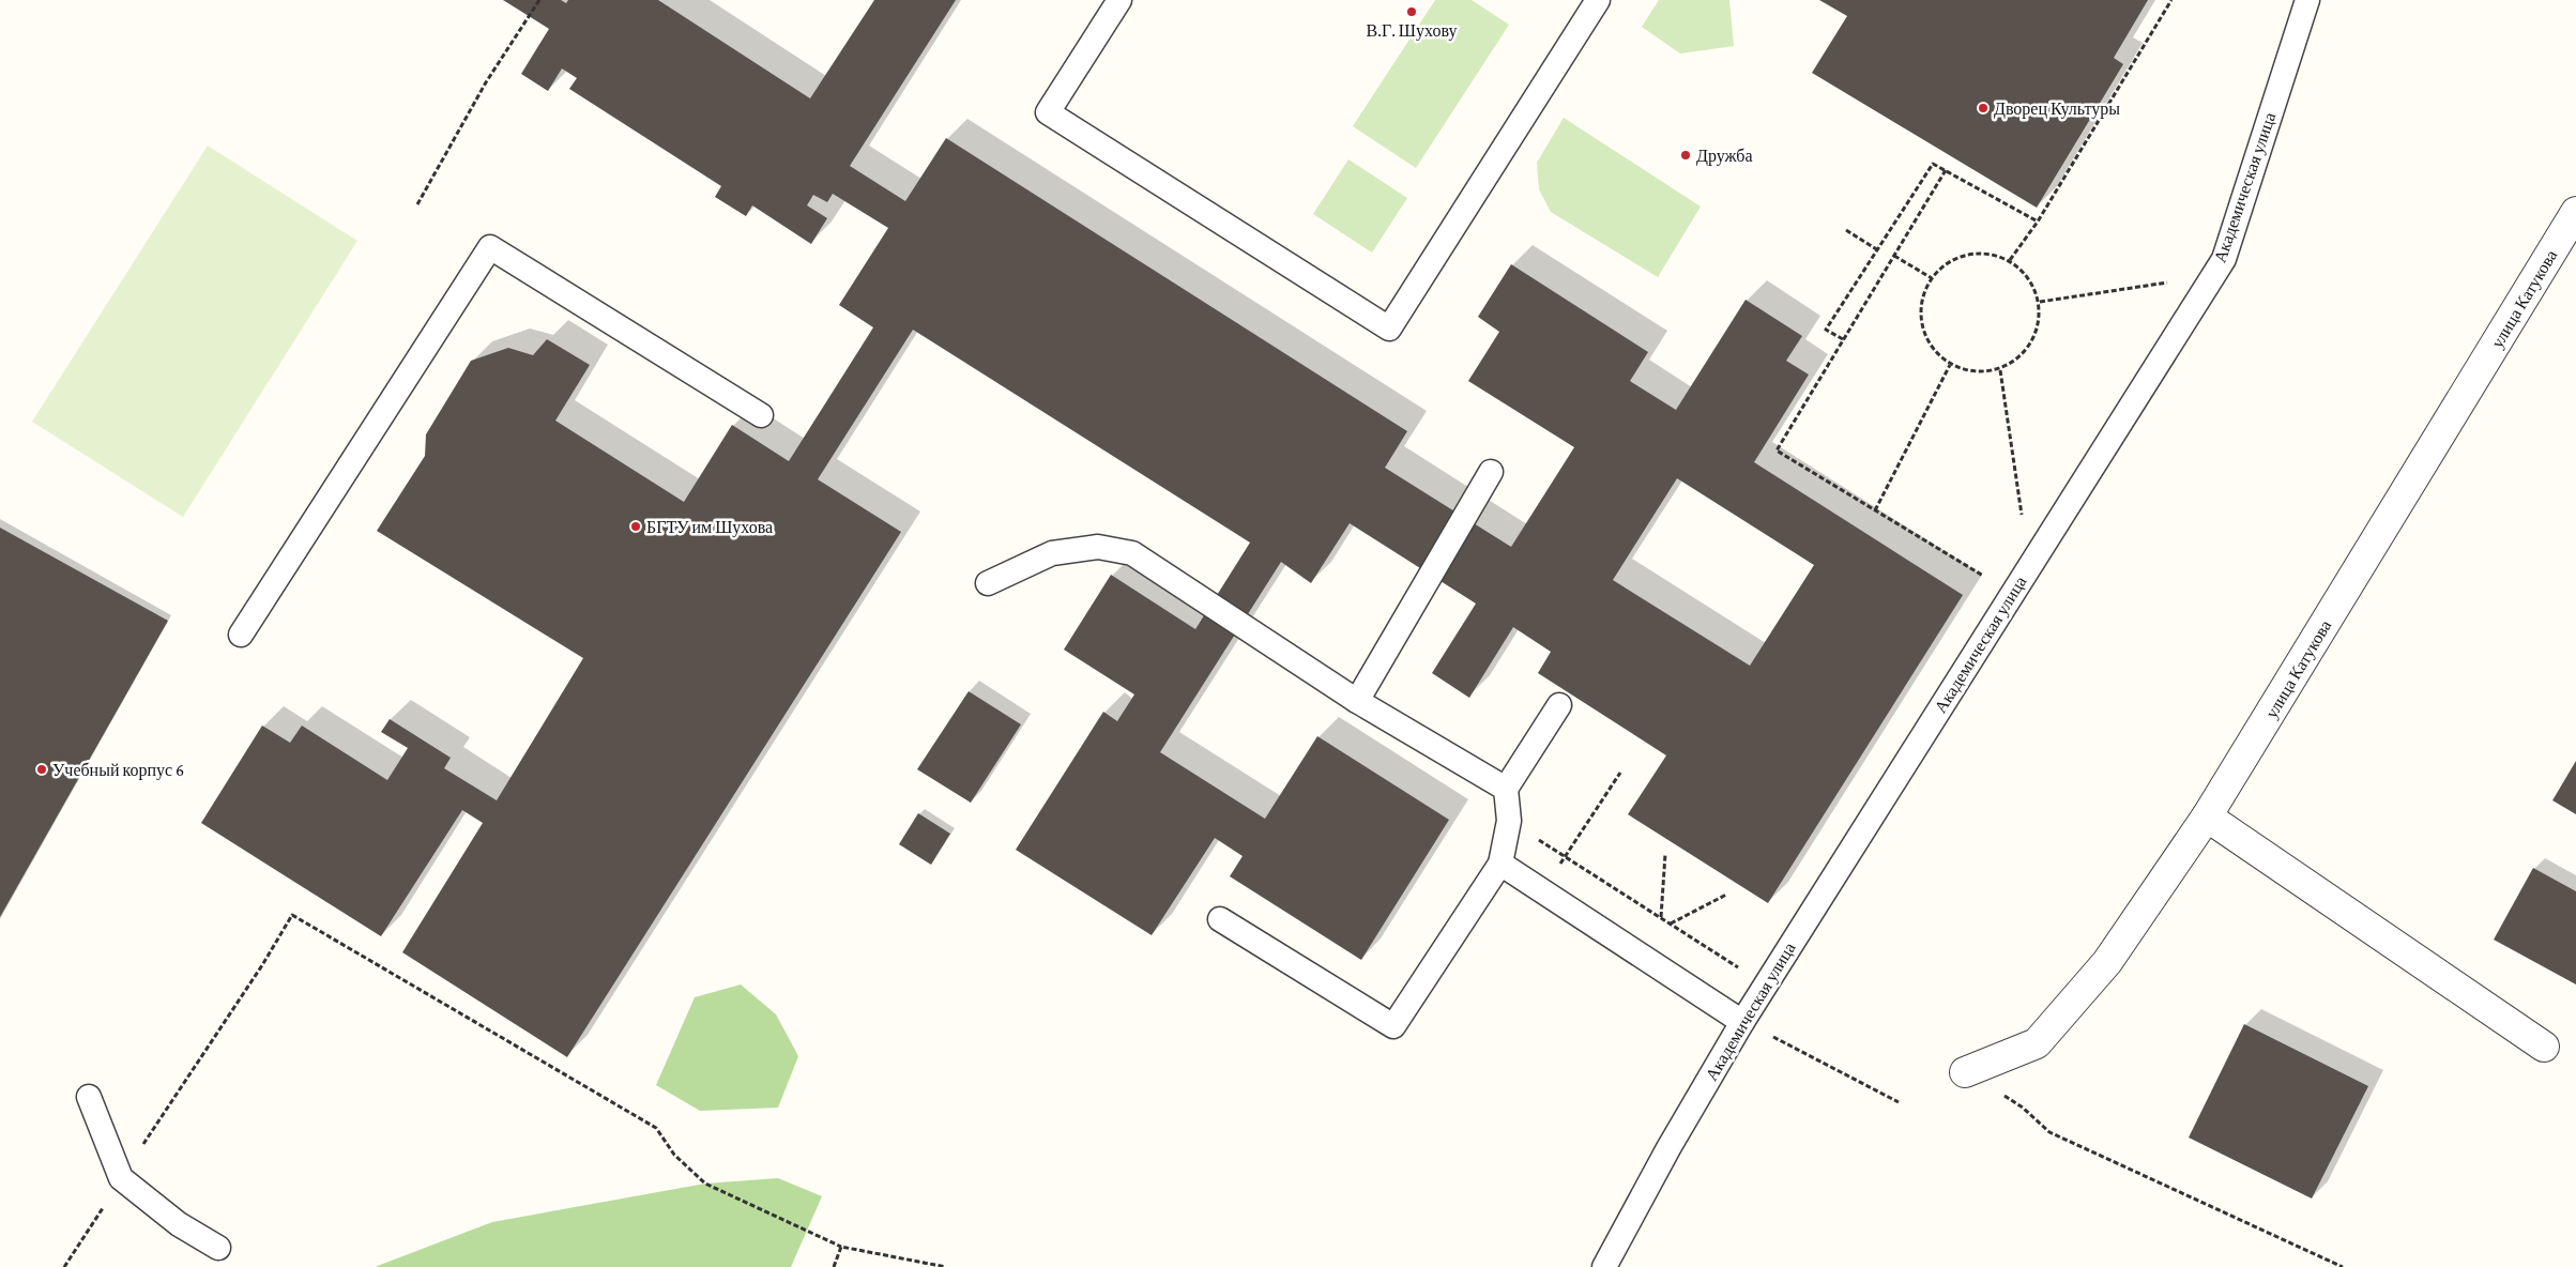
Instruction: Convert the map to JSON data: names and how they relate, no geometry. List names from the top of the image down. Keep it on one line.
{"streets":{"street":["улица Катукова"],"lane":["Академическая улица"]},"places":["В.Г. Шухову","Дворец Культуры","Дружба","БГТУ им Шухова","Учебный корпус 6"]}
